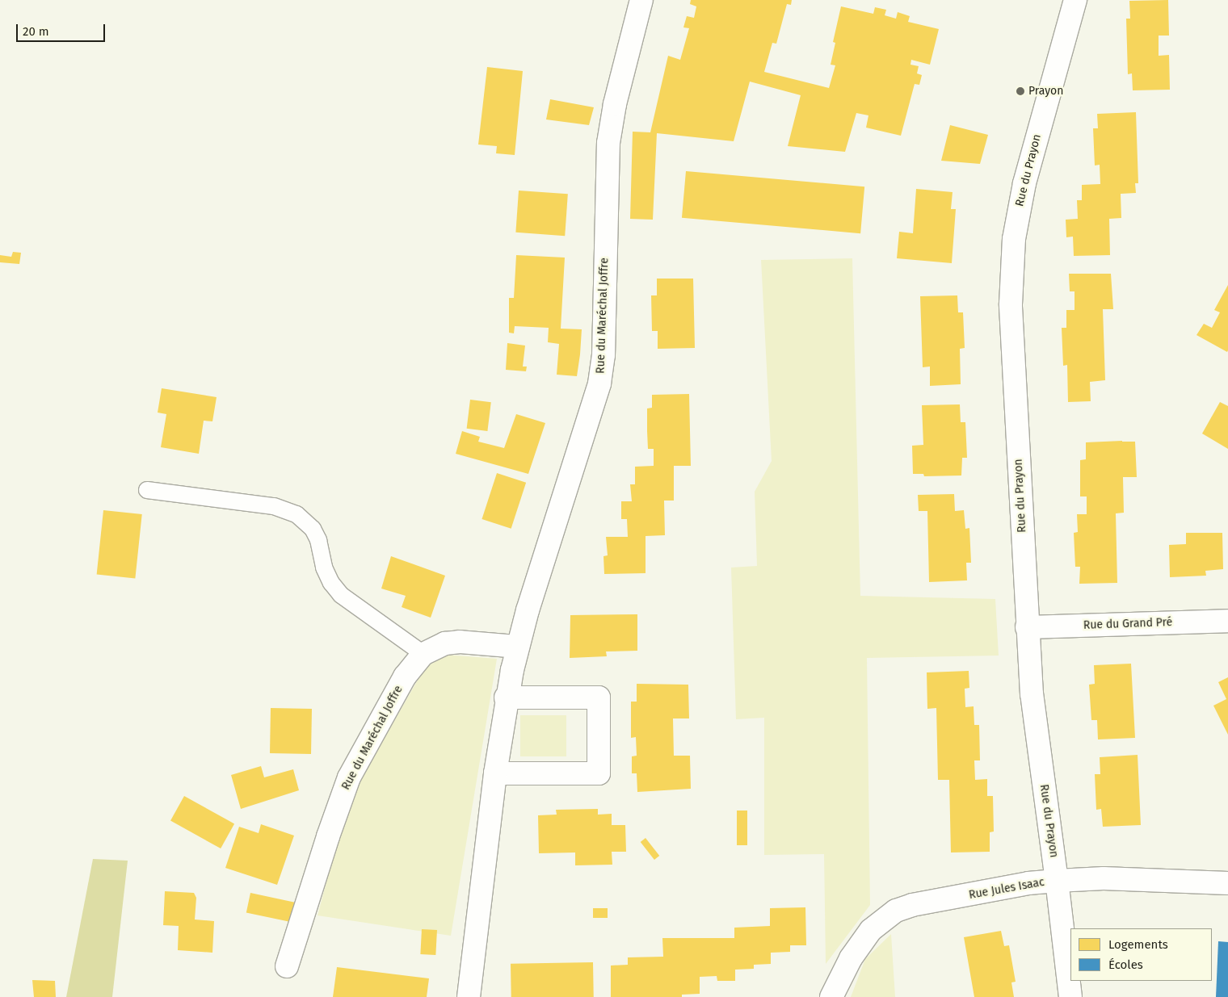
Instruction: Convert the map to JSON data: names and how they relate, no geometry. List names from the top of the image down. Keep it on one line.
{"streets":{"street":["Rue du Prayon","Rue du Maréchal Joffre","Rue du Grand Pré","Rue Jules Isaac"]},"crossings":[["Rue du Prayon","Rue du Grand Pré"],["Rue du Prayon","Rue Jules Isaac"]],"places":["Prayon"],"legend":["Logements","Écoles"],"scale_bar":"20 m"}
